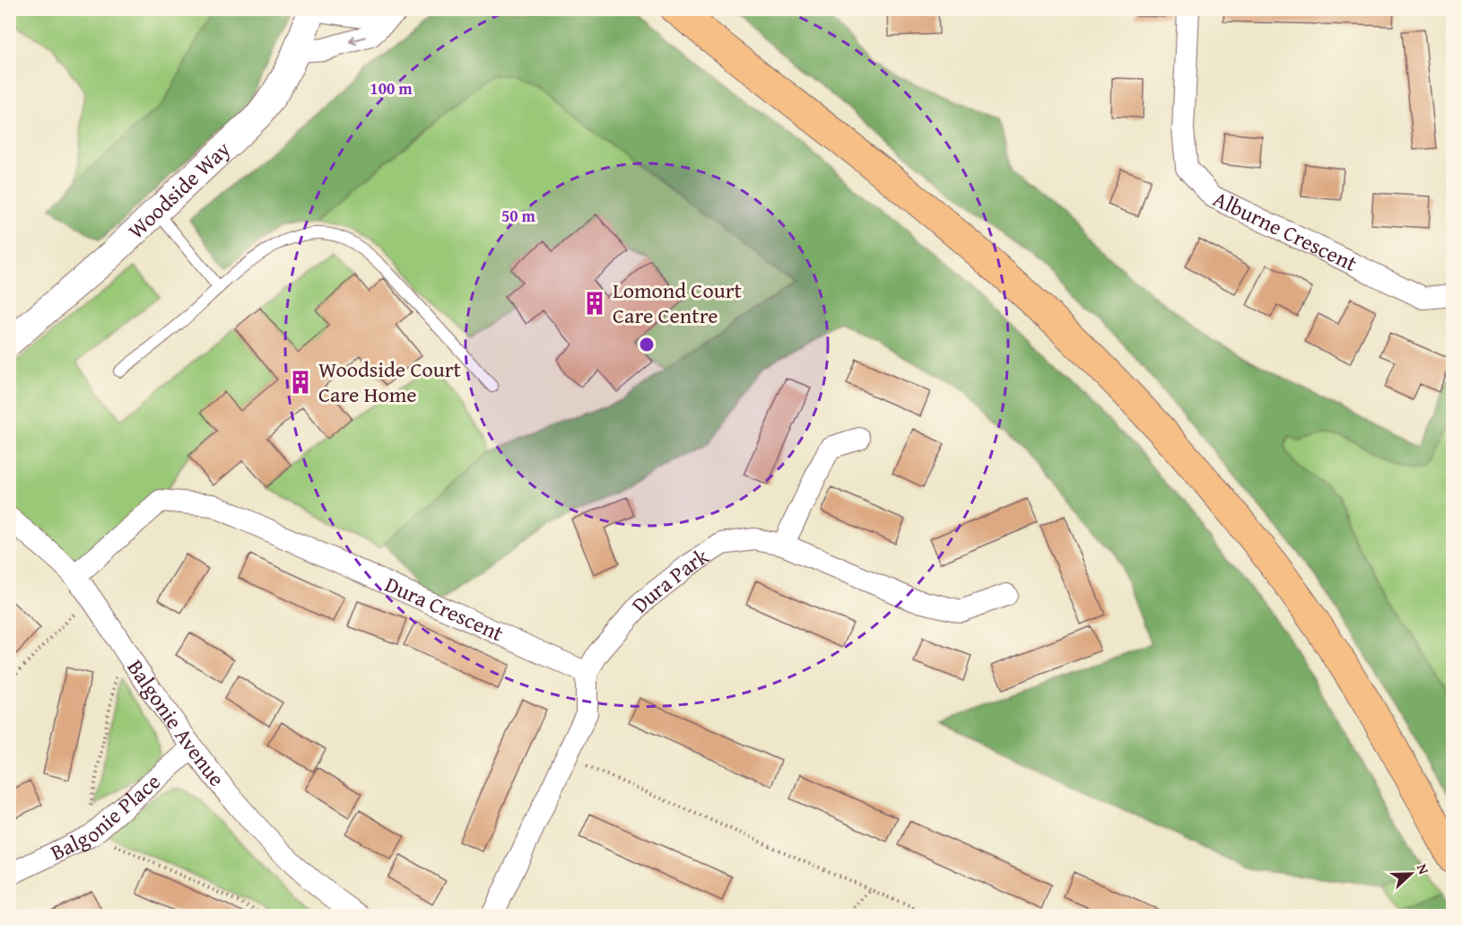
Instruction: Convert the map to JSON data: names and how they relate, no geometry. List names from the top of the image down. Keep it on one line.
{"streets":{"street":["Woodside Way","Alburne Crescent","Dura Park","Dura Crescent","Balgonie Avenue","Balgonie Place"]},"crossings":[["Dura Park","Dura Crescent"],["Dura Crescent","Balgonie Avenue"],["Balgonie Avenue","Balgonie Place"]],"places":{"building":["Lomond Court Care Centre","Woodside Court Care Home"]},"north":"right","rings":["100 m","50 m"]}
